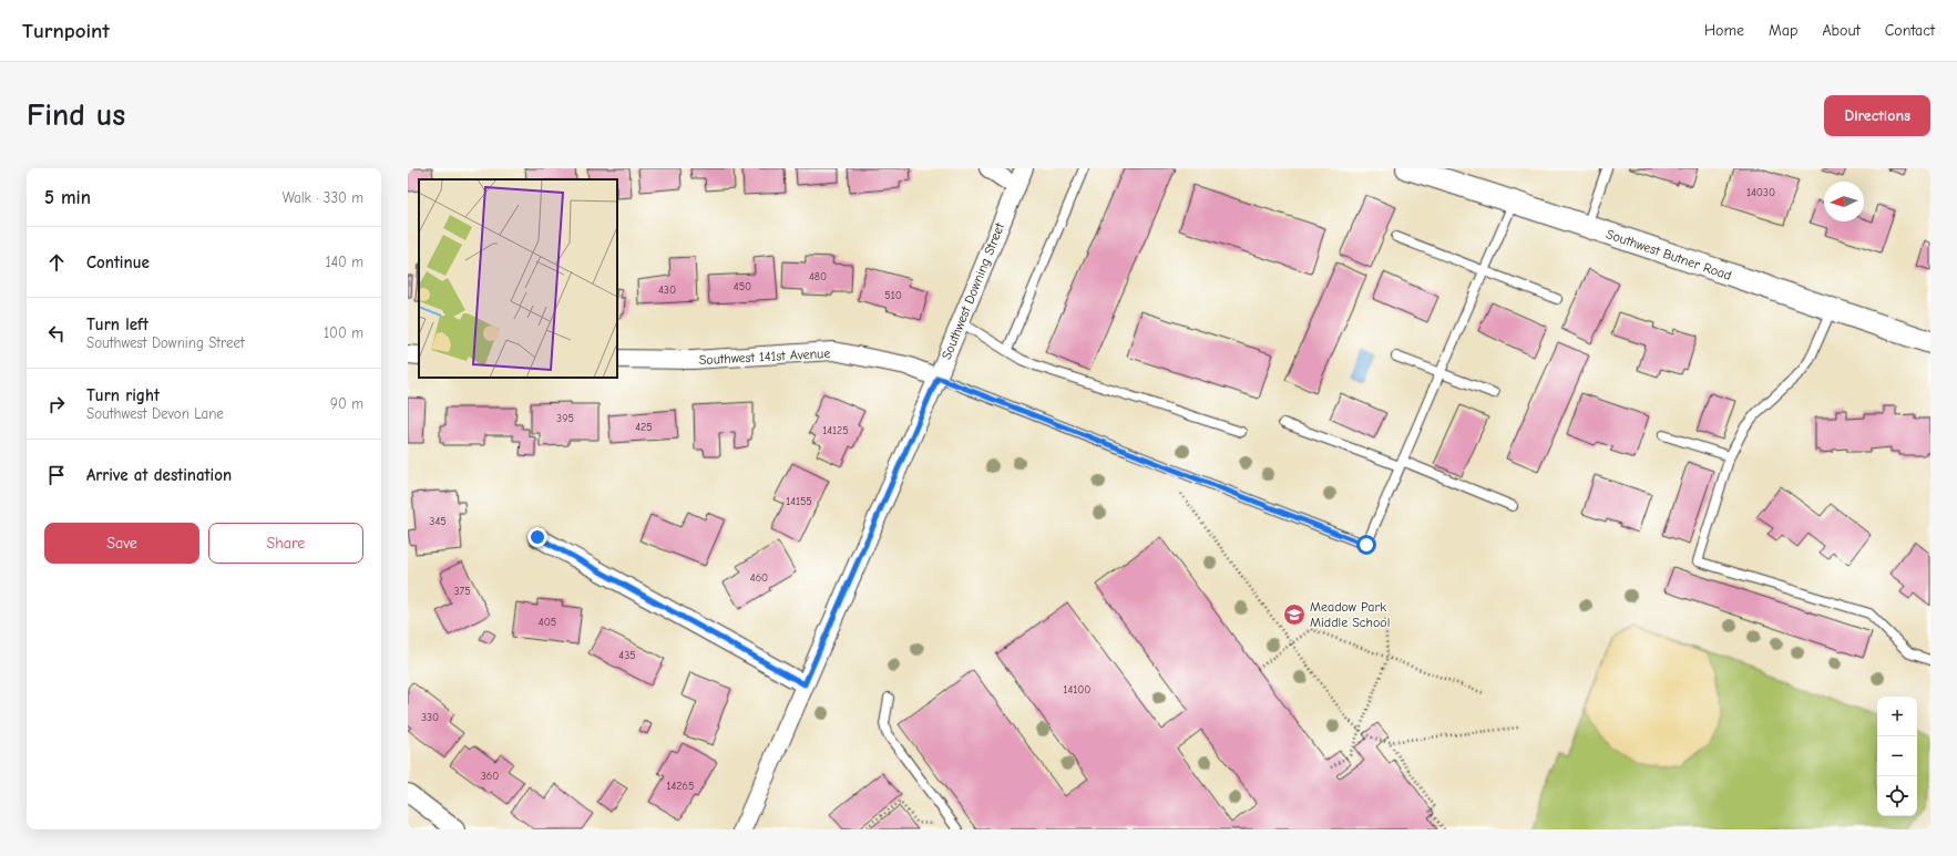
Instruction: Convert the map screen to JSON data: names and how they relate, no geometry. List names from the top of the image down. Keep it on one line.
{"streets":{"street":["Southwest Butner Road","Southwest Downing Street","Southwest 141st Avenue"]},"crossings":[["Southwest Downing Street","Southwest 141st Avenue"]],"places":{"school or university":["Meadow Park Middle School"]},"house_numbers":["14030","480","450","430","510","395","425","14125","14155","345","460","375","405","435","14100","330","360","14265"],"north":"left","page":{"header":"Turnpoint","nav":["Home","Map","About","Contact"],"buttons":["Directions",["Save","Share"]],"title":"Find us","heading":["5 min","Walk · 330 m"],"list":[["Continue","140 m"],["Turn left","Southwest Downing Street","100 m"],["Turn right","Southwest Devon Lane","90 m"],"Arrive at destination"],"map_buttons":["+","−"]}}
